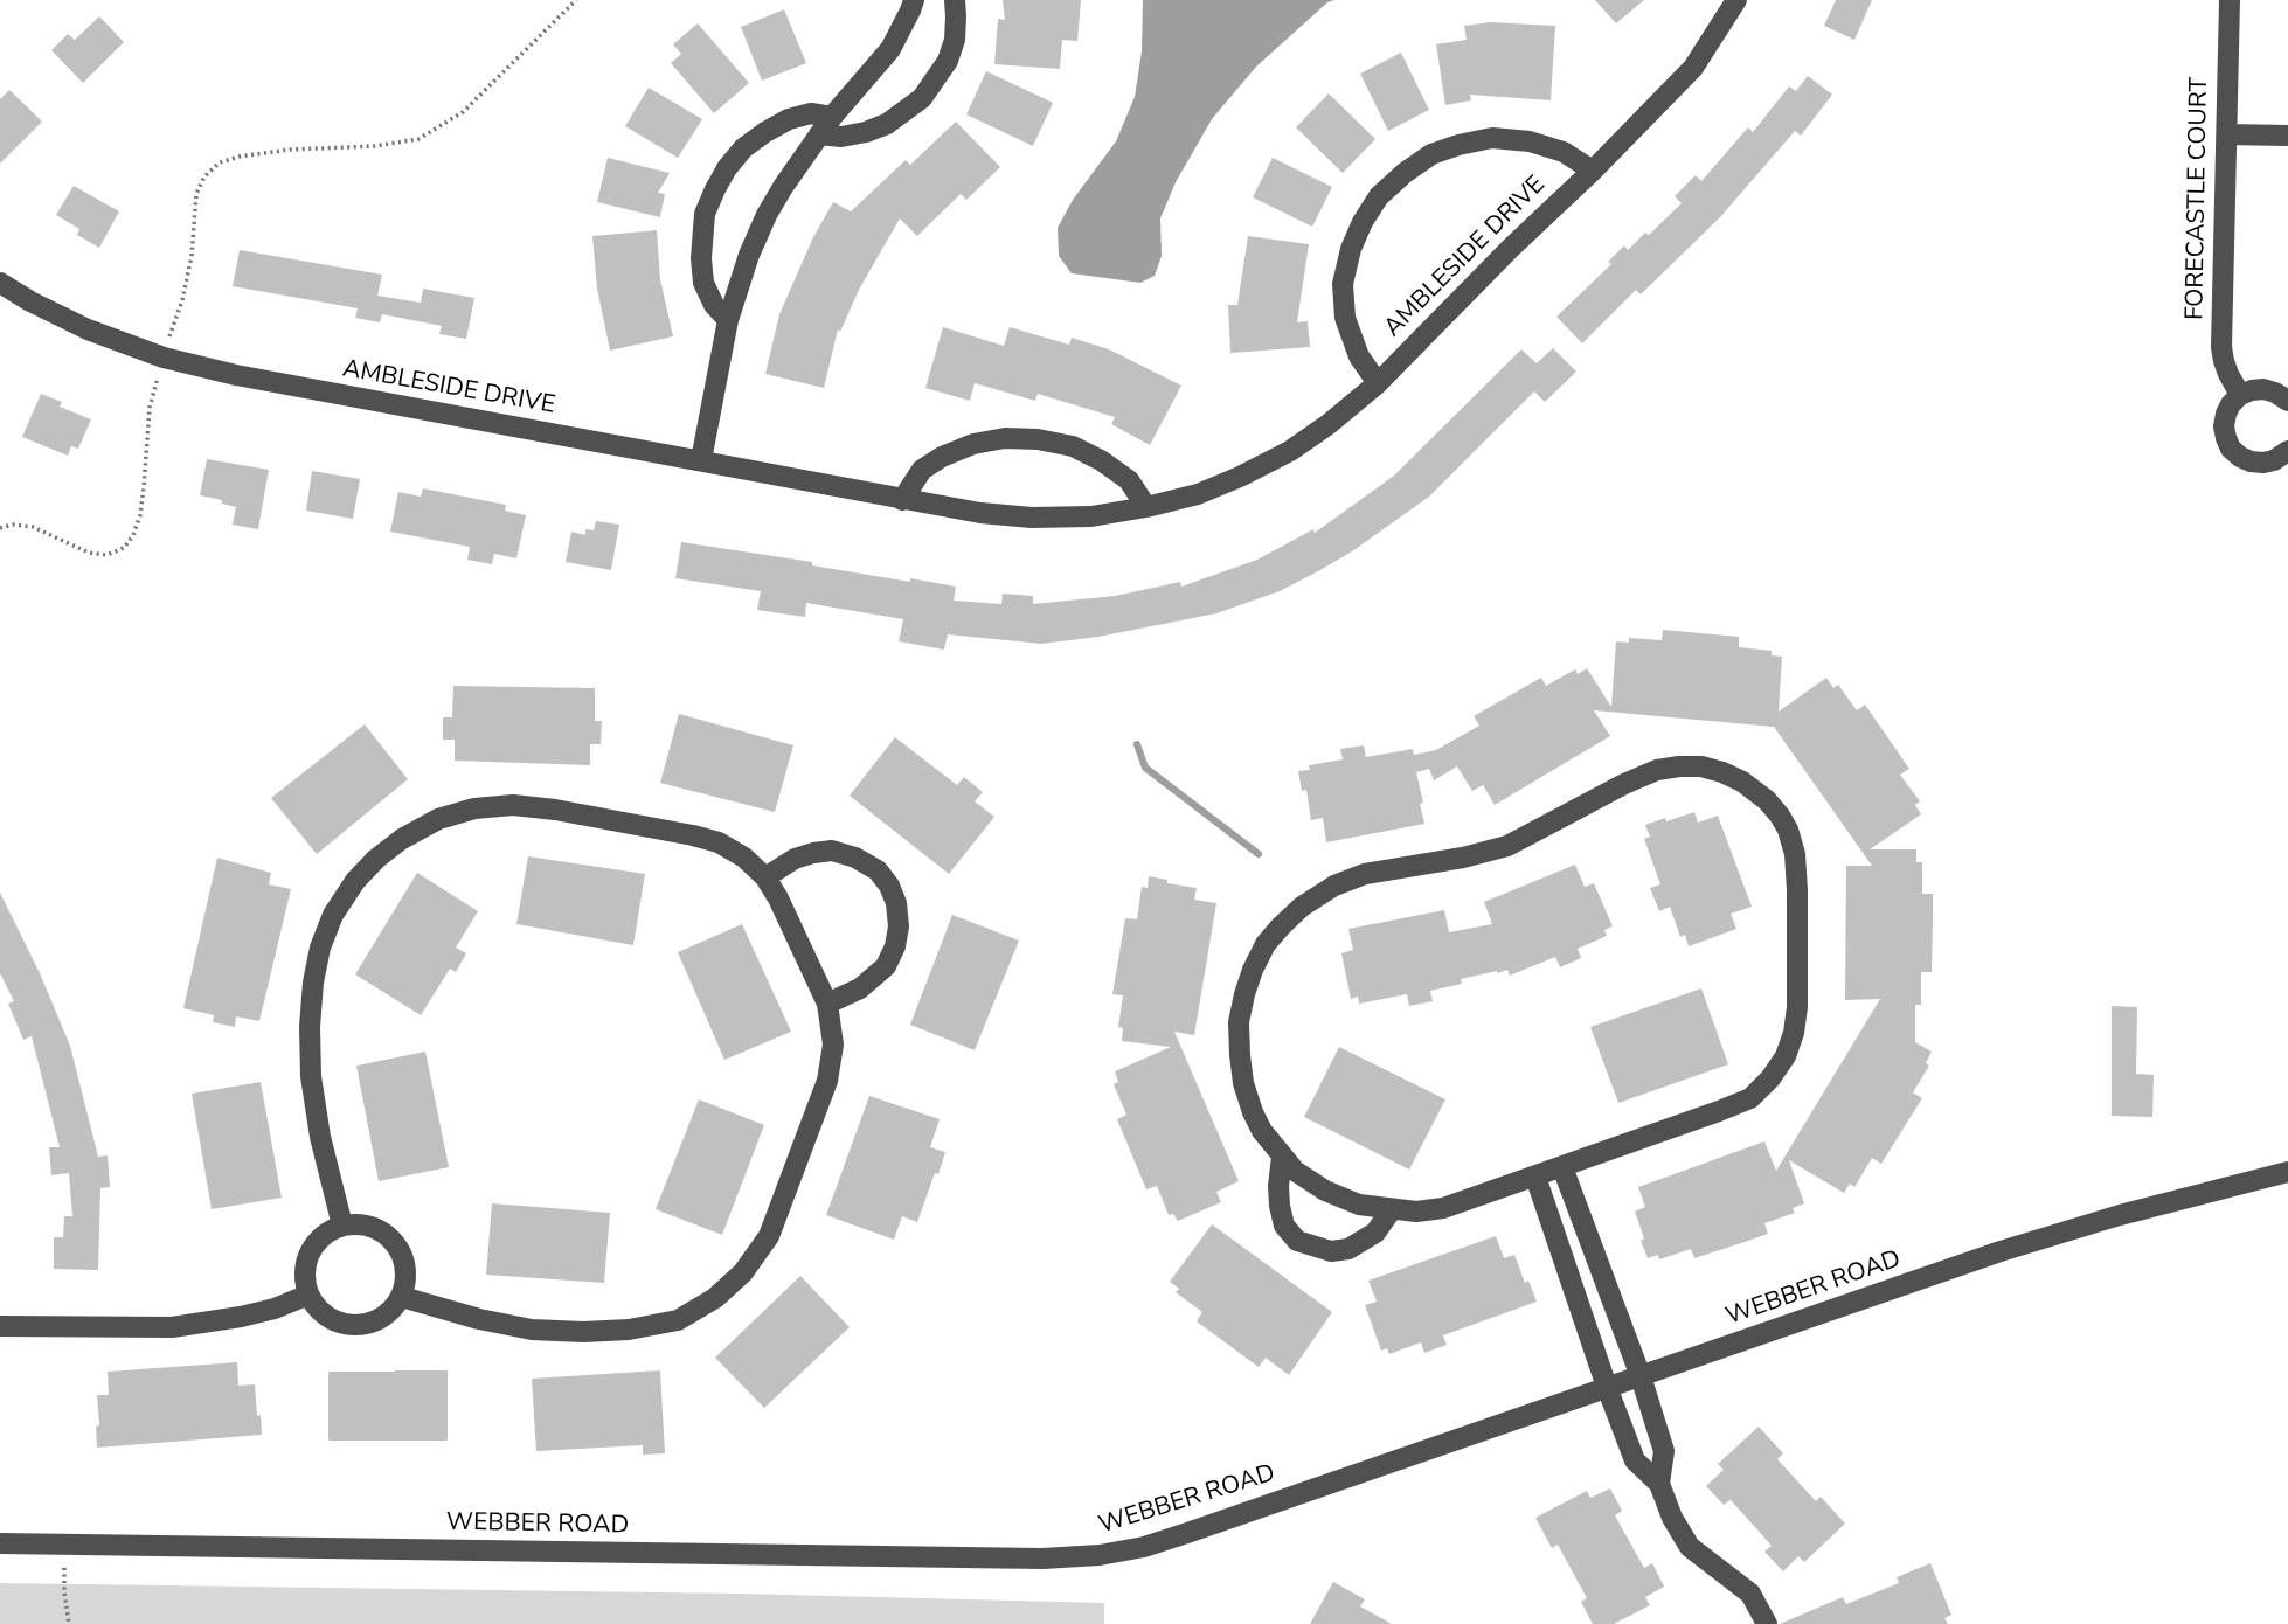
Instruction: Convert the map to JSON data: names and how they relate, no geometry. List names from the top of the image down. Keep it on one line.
{"streets":{"street":["FORECASTLE COURT","AMBLESIDE DRIVE","WEBBER ROAD"]}}
